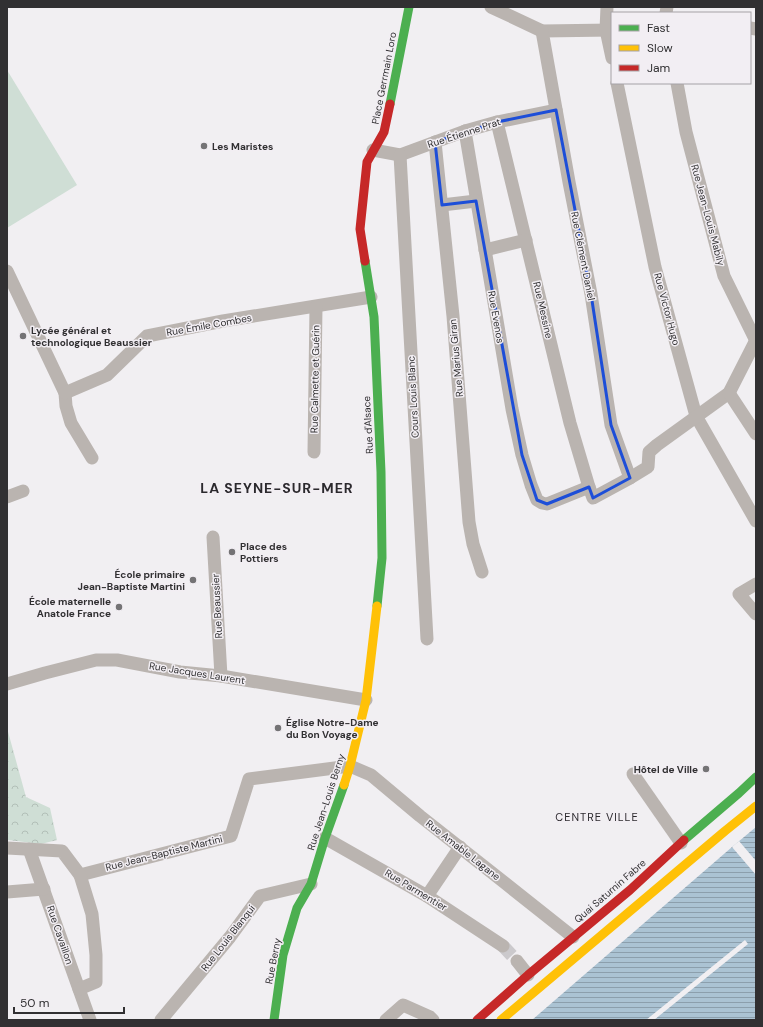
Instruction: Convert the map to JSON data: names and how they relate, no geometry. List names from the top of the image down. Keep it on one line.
{"streets":{"street":["Place Gerrmain Loro","Rue Étienne Prat","Rue Jean-Louis Mabily","Rue Clément Daniel","Rue Victor Hugo","Rue Messine","Rue Evenos","Rue Émile Combes","Rue Marius Giran","Rue Calmette et Guérin","Cours Louis Blanc","Rue d'Alsace","Rue Beaussier","Rue Jacques Laurent","Rue Jean-Louis Berny","Rue Amable Lagane","Rue Jean-Baptiste Martini","Rue Parmentier","Quai Saturnin Fabre","Rue Cavaillon","Rue Louis Blanqui","Rue Berny"]},"crossings":[["Place Gerrmain Loro","Rue d'Alsace"],["Rue Étienne Prat","Rue Clément Daniel"],["Rue Étienne Prat","Rue Messine"],["Rue Étienne Prat","Rue Evenos"],["Rue Étienne Prat","Rue Marius Giran"],["Rue Étienne Prat","Cours Louis Blanc"],["Rue Messine","Rue Evenos"],["Rue Émile Combes","Rue Calmette et Guérin"],["Rue Émile Combes","Rue d'Alsace"],["Rue d'Alsace","Rue Jacques Laurent"],["Rue d'Alsace","Rue Jean-Louis Berny"],["Rue Beaussier","Rue Jacques Laurent"],["Rue Jacques Laurent","Rue Jean-Louis Berny"],["Rue Jean-Louis Berny","Rue Amable Lagane"],["Rue Jean-Louis Berny","Rue Jean-Baptiste Martini"],["Rue Jean-Louis Berny","Rue Parmentier"],["Rue Jean-Louis Berny","Rue Louis Blanqui"],["Rue Jean-Louis Berny","Rue Berny"],["Rue Amable Lagane","Rue Jean-Baptiste Martini"],["Rue Amable Lagane","Quai Saturnin Fabre"]],"districts":["LA SEYNE-SUR-MER","CENTRE VILLE"],"places":["Les Maristes","Lycée général et technologique Beaussier","Place des Pottiers","École primaire Jean-Baptiste Martini","École maternelle Anatole France","Église Notre-Dame du Bon Voyage","Hôtel de Ville"],"legend":["Fast","Slow","Jam"],"scale_bar":"50 m"}
